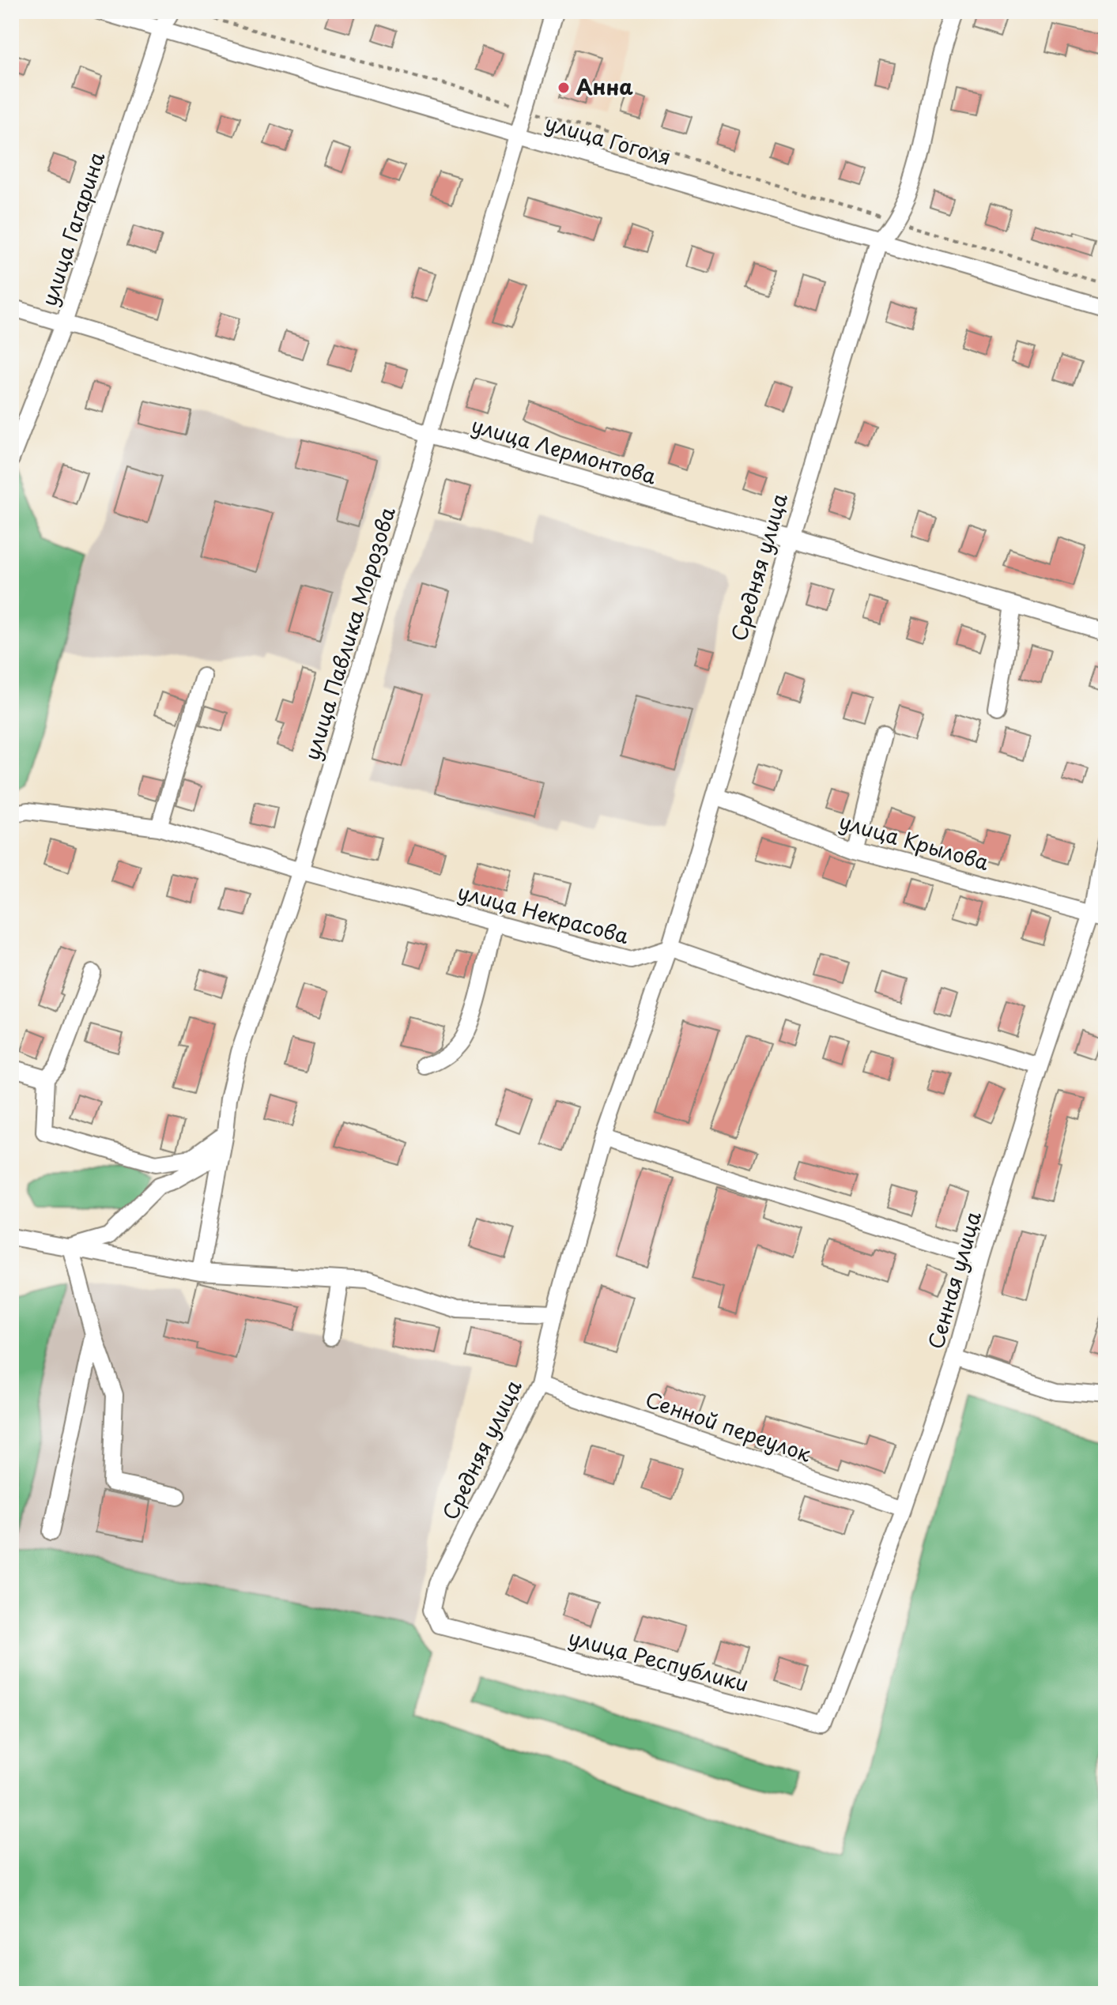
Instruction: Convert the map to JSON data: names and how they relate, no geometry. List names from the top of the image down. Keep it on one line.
{"streets":{"street":["улица Гоголя","улица Гагарина","улица Лермонтова","Средняя улица","улица Павлика Морозова","улица Крылова","улица Некрасова","Сенная улица","Сенной переулок","улица Республики"]},"crossings":[["улица Гоголя","улица Гагарина"],["улица Гоголя","Средняя улица"],["улица Гоголя","улица Павлика Морозова"],["улица Гагарина","улица Лермонтова"],["улица Лермонтова","Средняя улица"],["улица Лермонтова","улица Павлика Морозова"],["Средняя улица","улица Крылова"],["Средняя улица","улица Некрасова"],["Средняя улица","Сенной переулок"],["Средняя улица","улица Республики"],["улица Павлика Морозова","улица Некрасова"],["улица Крылова","Сенная улица"],["Сенная улица","Сенной переулок"],["Сенная улица","улица Республики"]],"places":["Анна"]}
